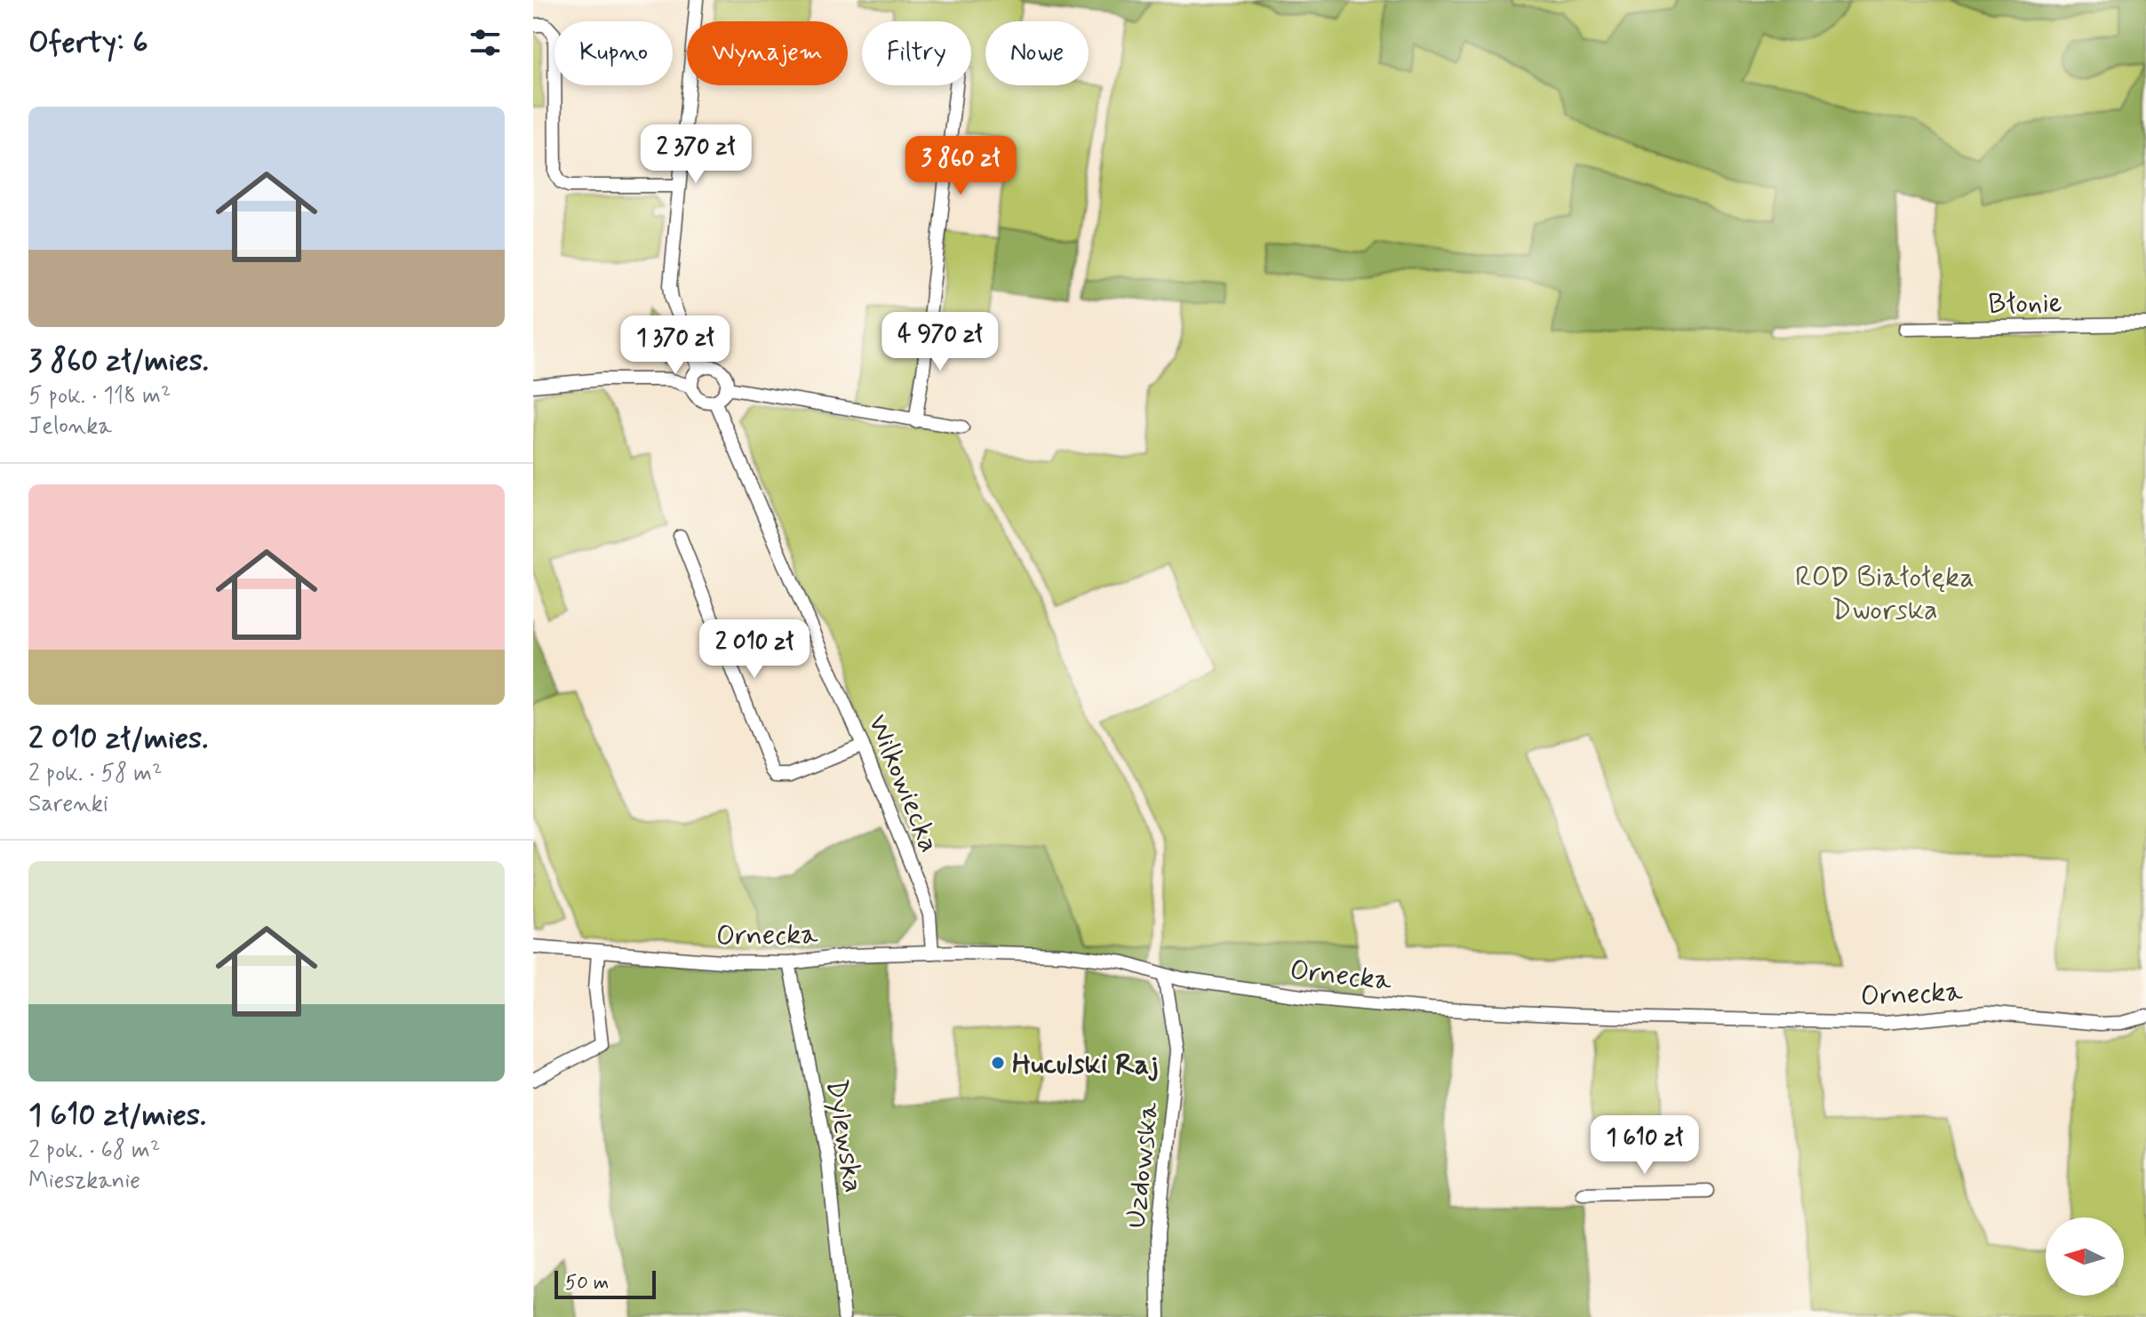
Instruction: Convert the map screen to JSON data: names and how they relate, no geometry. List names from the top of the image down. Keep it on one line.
{"streets":{"street":["Błonie","Wilkowiecka","Ornecka","Dylewska","Uzdowska"]},"crossings":[["Wilkowiecka","Ornecka"],["Ornecka","Dylewska"],["Ornecka","Uzdowska"]],"parks":["ROD Białołęka Dworska"],"places":["Huculski Raj"],"scale_bar":"50 m","north":"left","page":{"heading":"Oferty: 6","chip":["Kupno","Wynajem","Filtry","Nowe"],"list":[{"name":"3 860 zł/mies.","note":"5 pok. · 118 m² · Jelonka"},{"name":"2 010 zł/mies.","note":"2 pok. · 58 m² · Sarenki"},{"name":"1 610 zł/mies.","note":"2 pok. · 68 m² · Mieszkanie"}],"price":["2 370 zł","3 860 zł","4 970 zł","1 370 zł","2 010 zł","1 610 zł"],"scale":"50 m"}}
